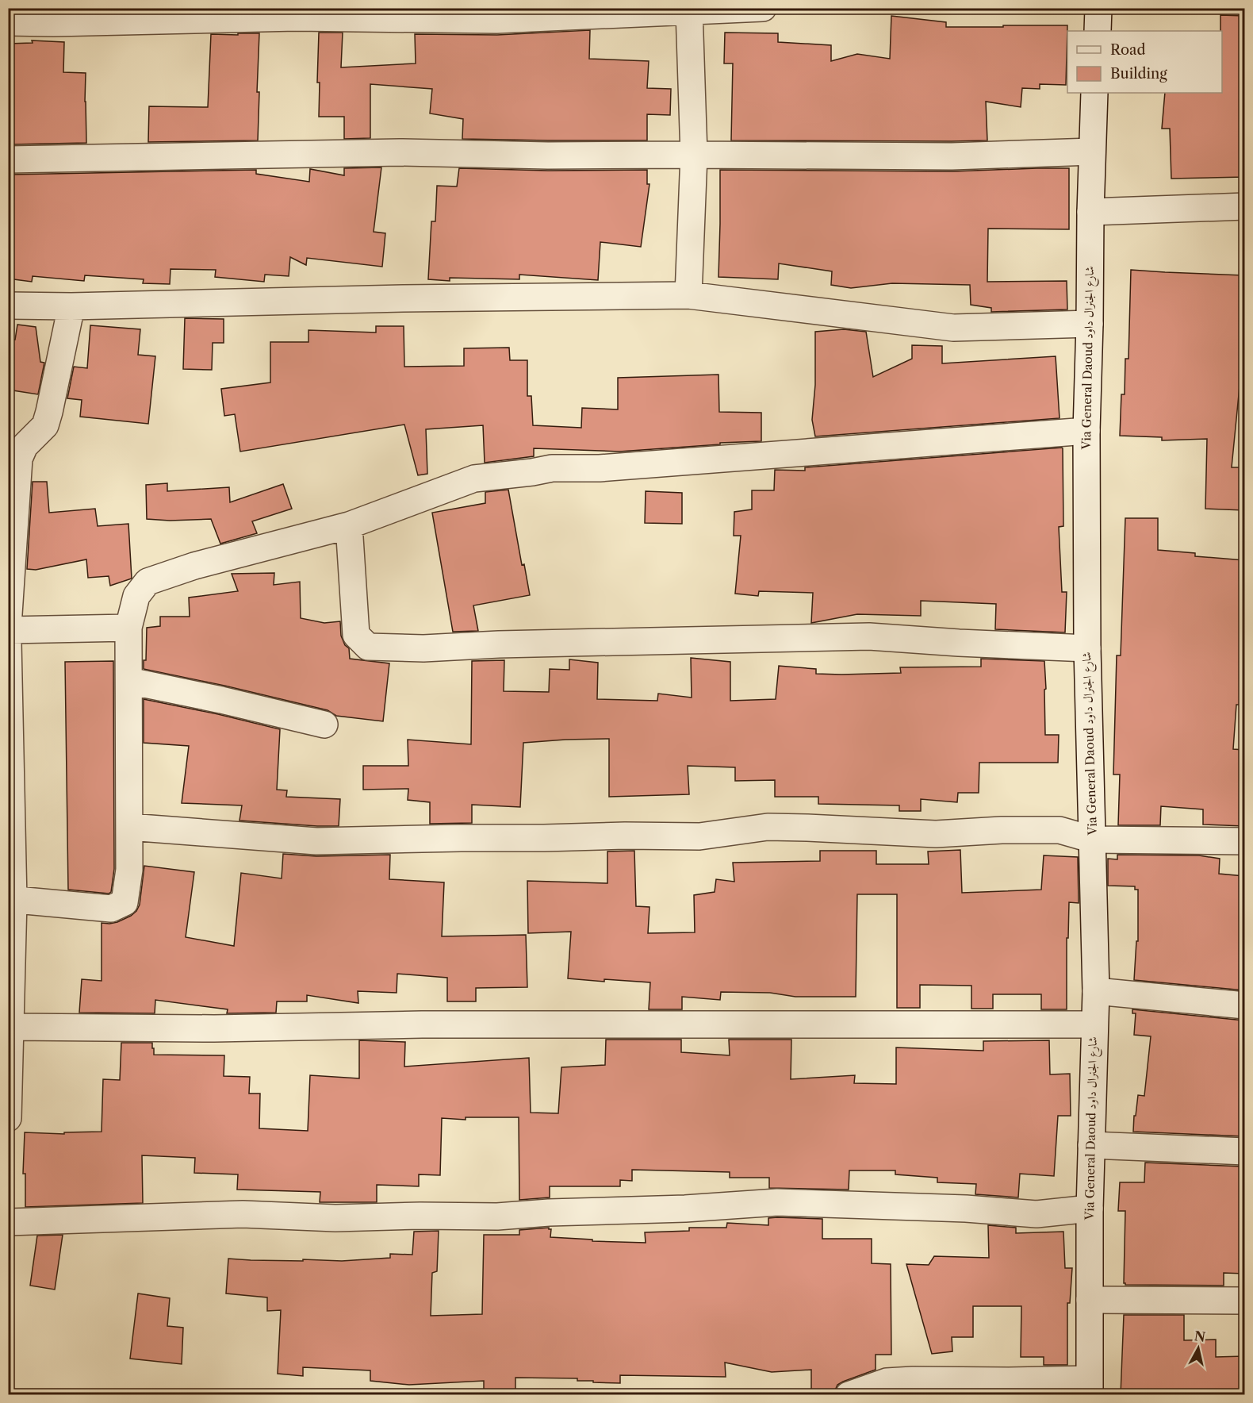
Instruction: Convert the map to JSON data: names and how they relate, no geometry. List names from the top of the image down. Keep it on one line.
{"streets":{"street":["Via General Daoud شارع الجنرال داود"]},"legend":["Road","Building"],"north":"top"}
